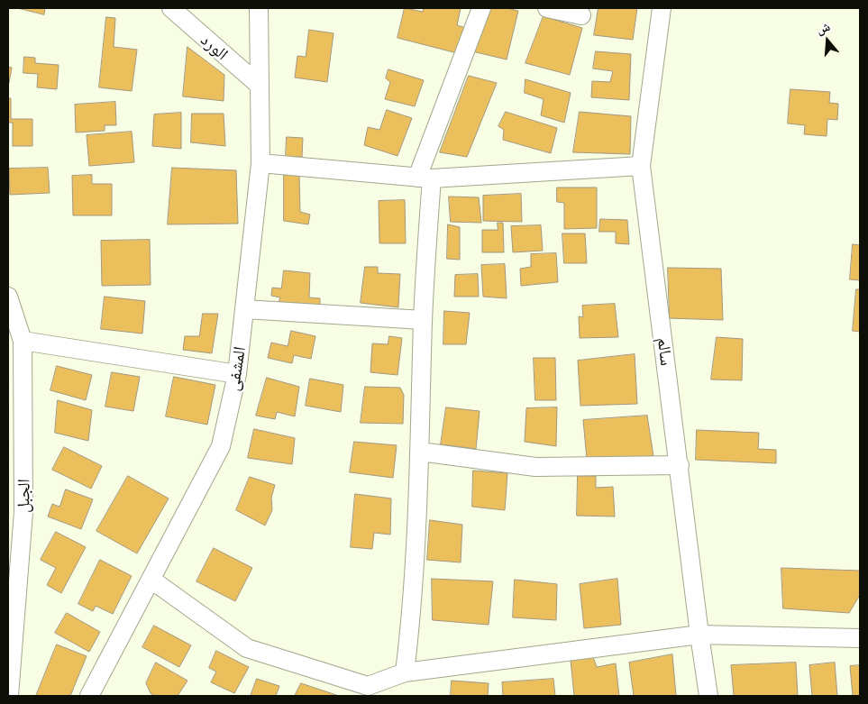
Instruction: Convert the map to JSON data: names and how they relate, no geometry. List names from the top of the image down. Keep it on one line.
{"streets":{"street":["الورد","سالم","المشفى","الجبل"]},"crossings":[["الورد","المشفى"]],"north":"top"}
